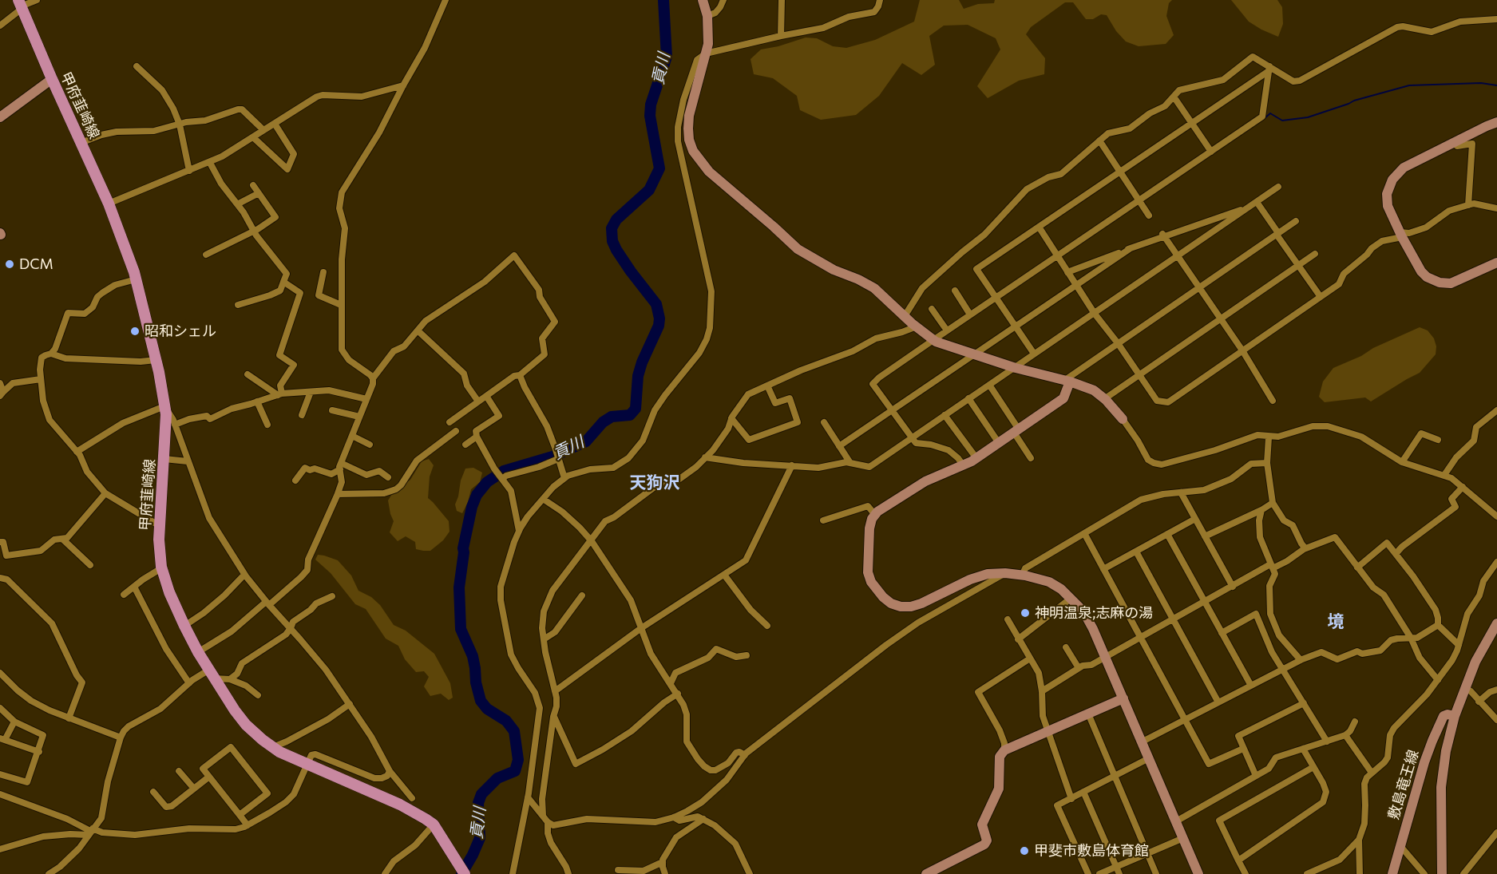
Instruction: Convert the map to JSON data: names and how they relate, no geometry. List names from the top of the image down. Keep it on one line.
{"streets":{"main road":["甲府韮崎線"],"street":["敷島竜王線"]},"districts":["天狗沢","境"],"water":["貢川"],"places":["DCM","昭和シェル","神明温泉;志麻の湯","甲斐市敷島体育館"]}
